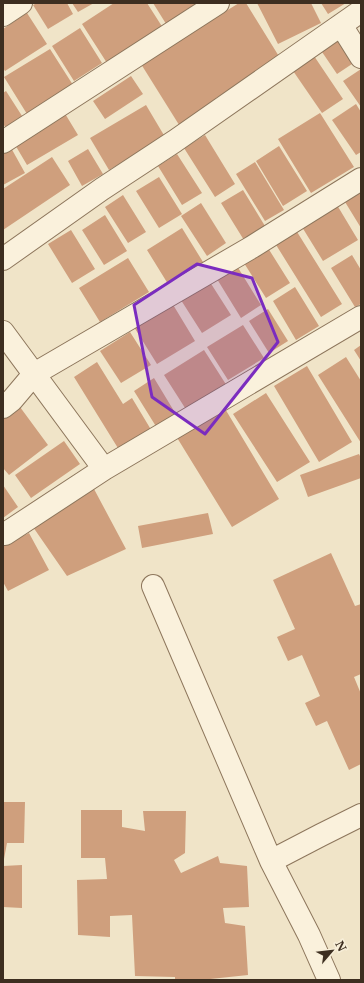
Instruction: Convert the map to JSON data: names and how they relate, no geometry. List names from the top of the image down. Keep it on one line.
{"north":"top right"}
